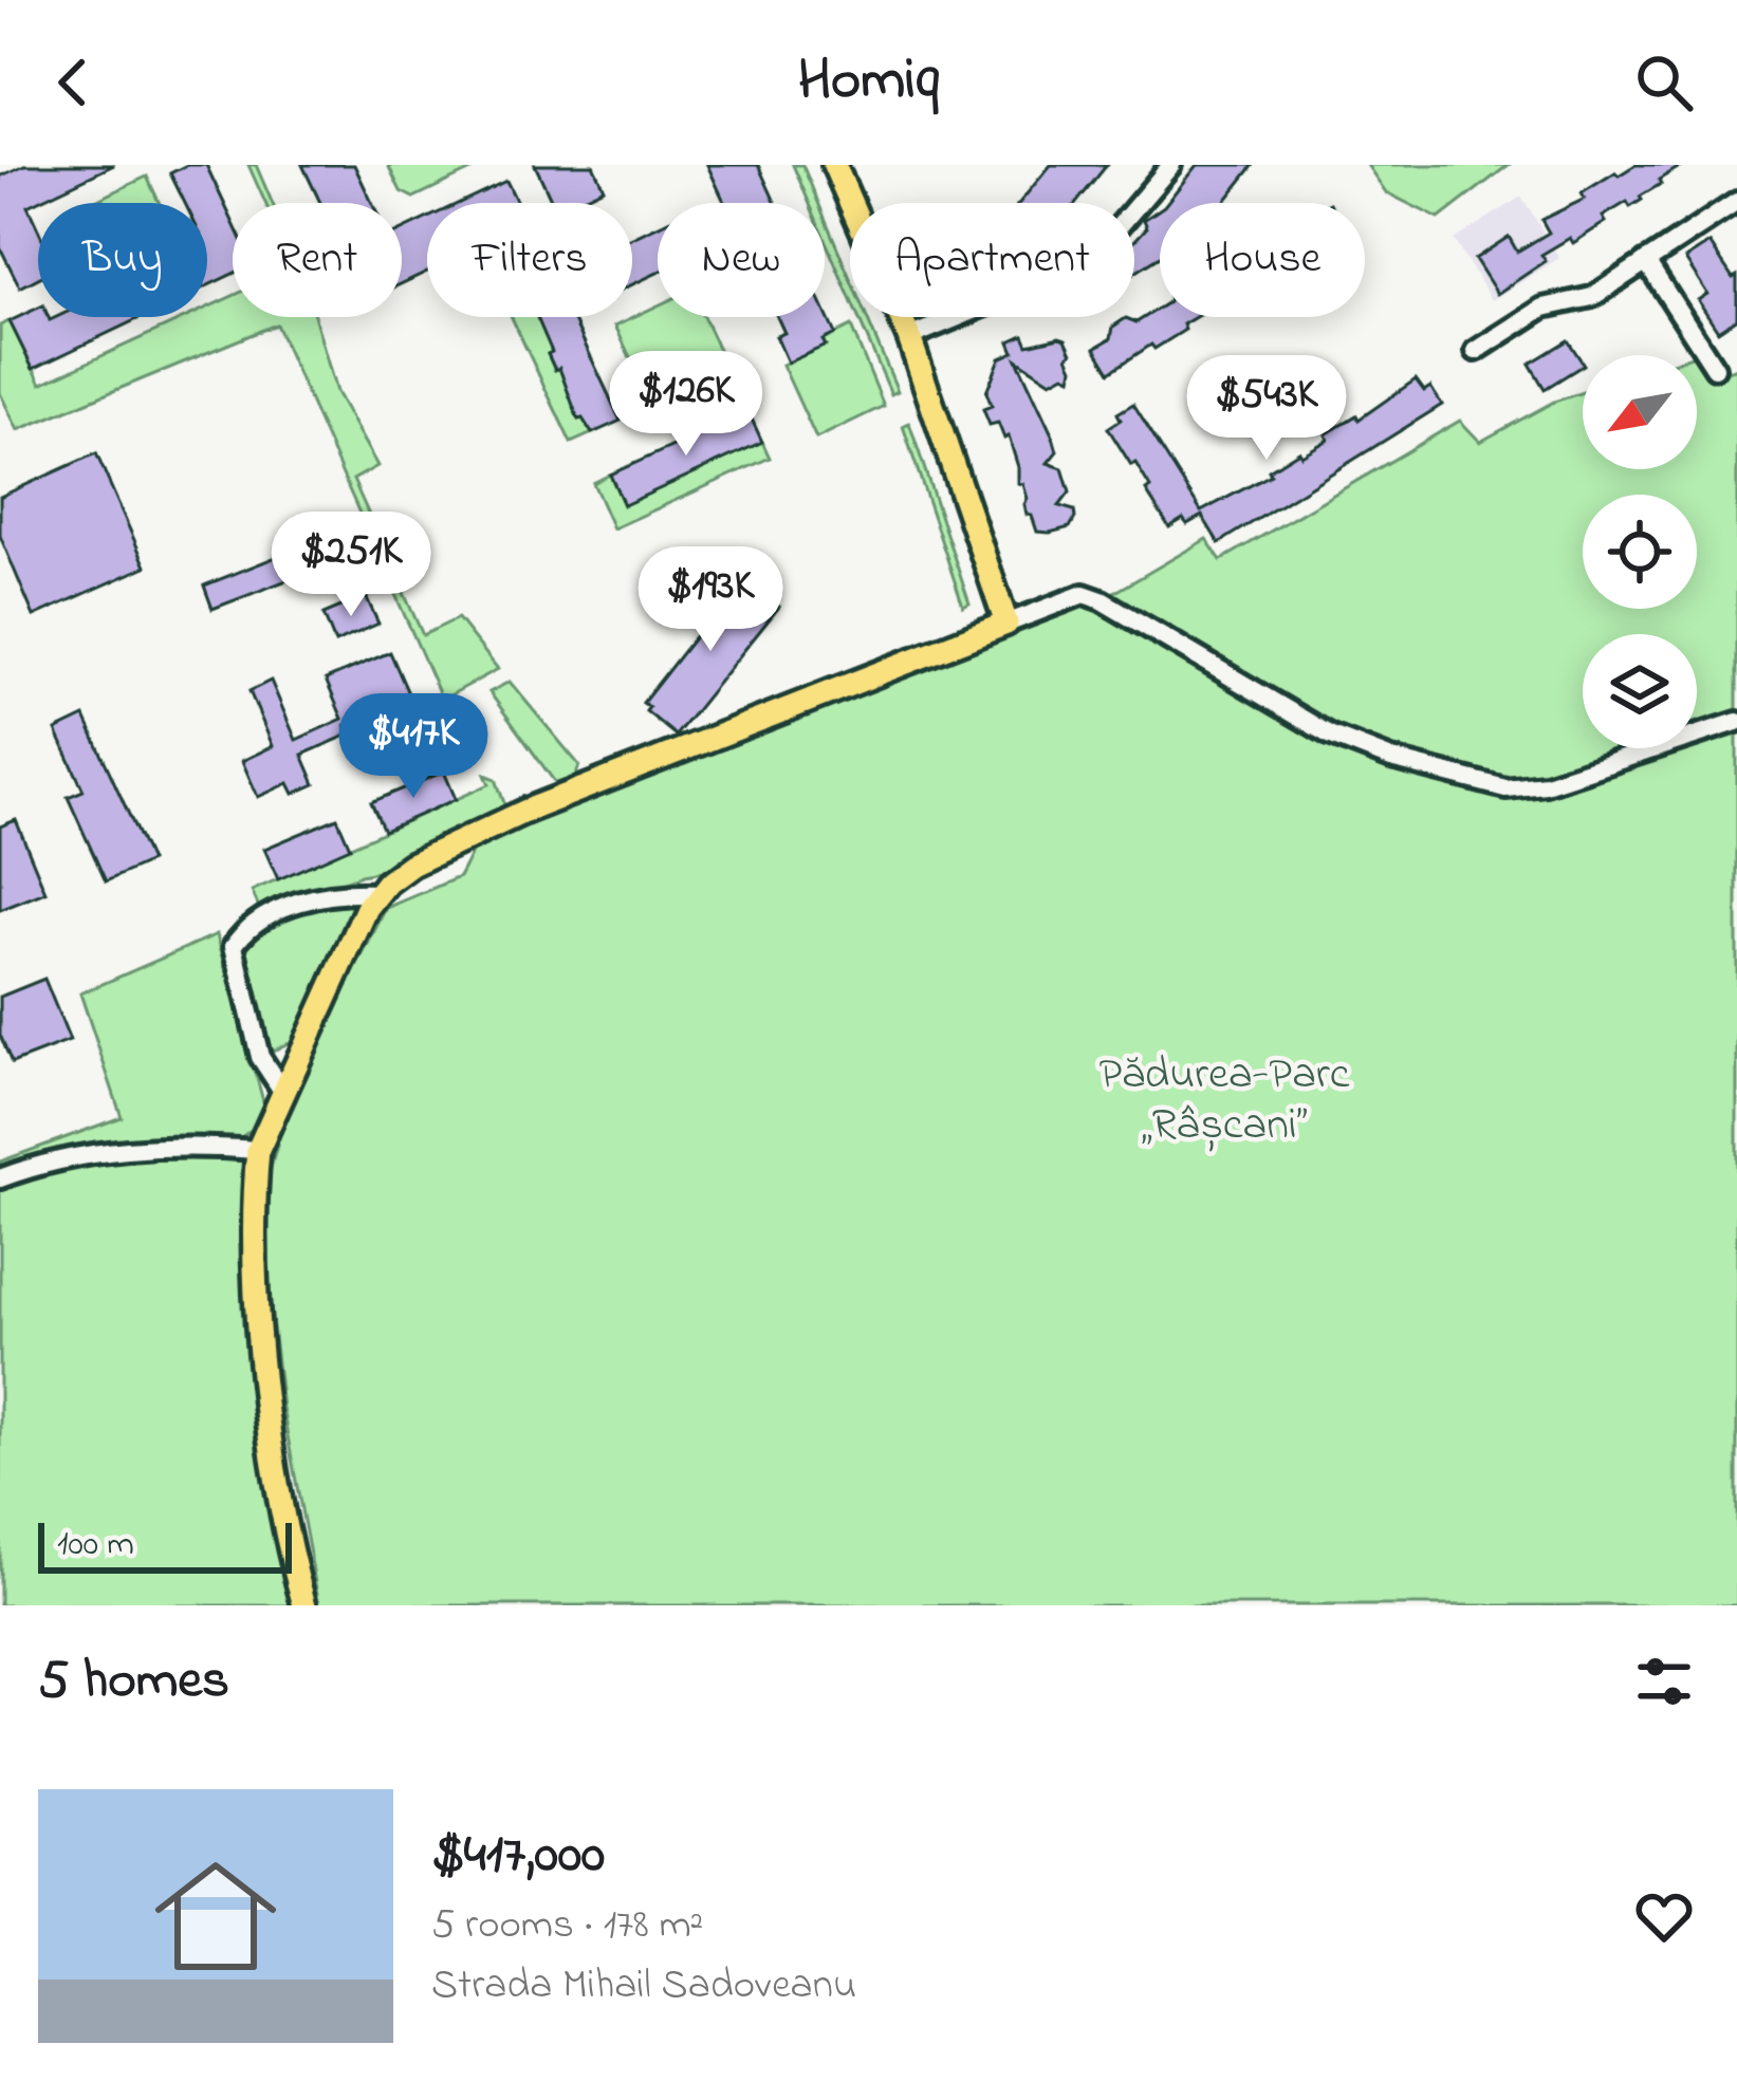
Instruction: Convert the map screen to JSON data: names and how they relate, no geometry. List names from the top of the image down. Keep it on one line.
{"parks":["Pădurea-Parc „Râșcani”"],"scale_bar":"100 m","north":"bottom left","page":{"header":"Homiq","chip":["Buy","Rent","Filters","New","Apartment","House"],"price":["$126K","$543K","$251K","$193K","$417K"],"scale":"100 m","heading":"5 homes","list":[{"name":"$417,000","note":"5 rooms · 178 m² · Strada Mihail Sadoveanu"}]}}
